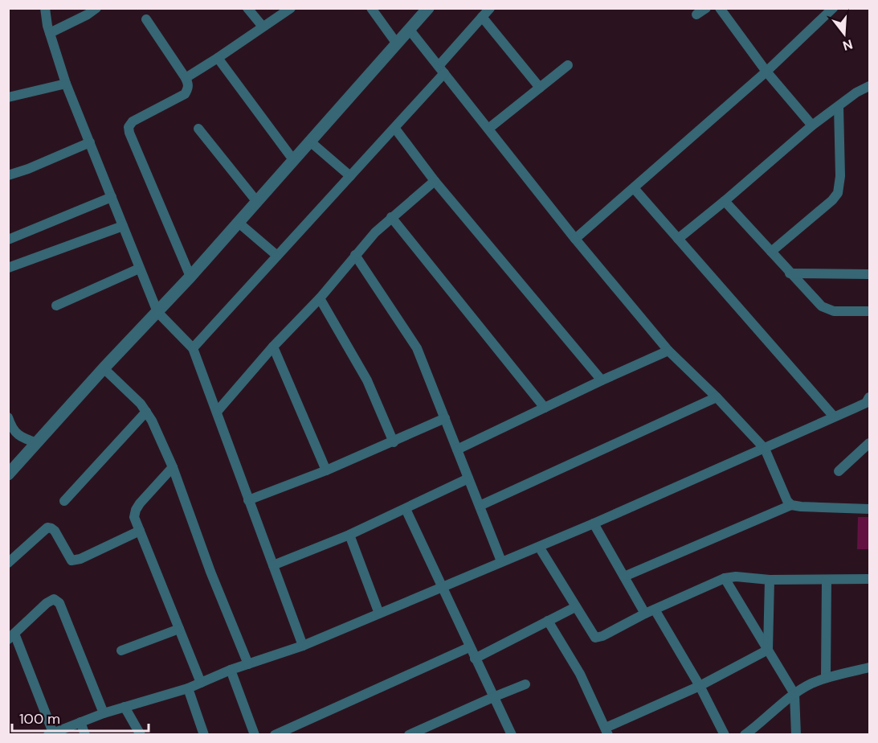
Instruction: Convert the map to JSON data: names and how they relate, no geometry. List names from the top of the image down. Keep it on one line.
{"scale_bar":"100 m","north":"bottom"}
